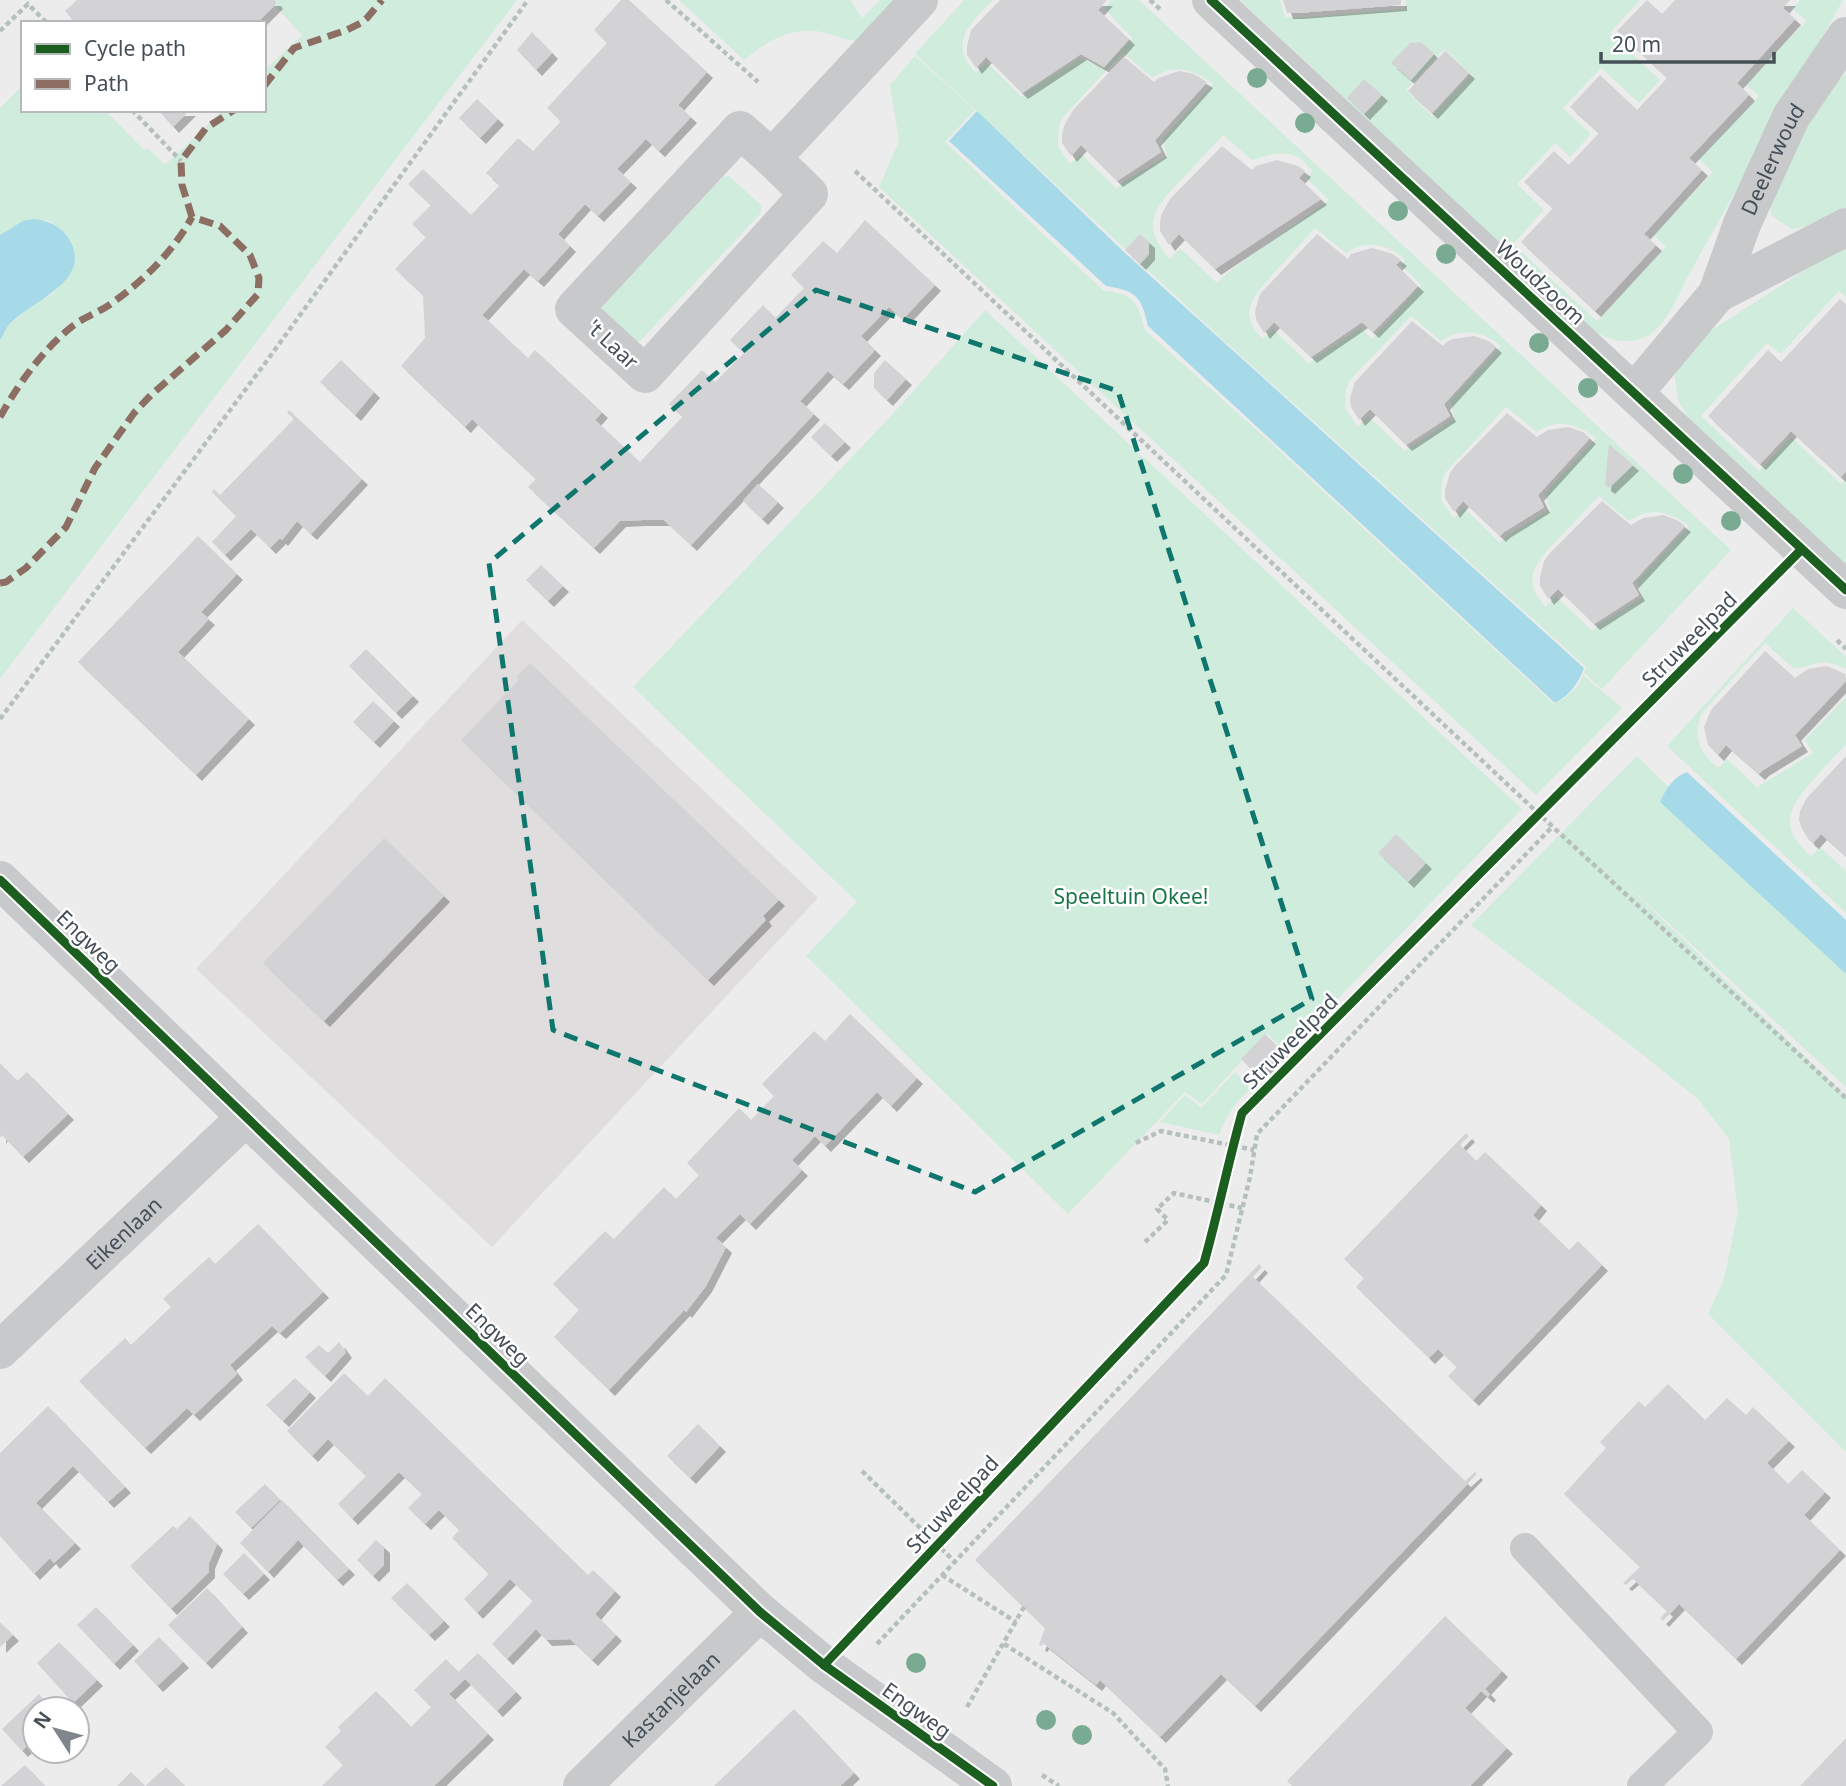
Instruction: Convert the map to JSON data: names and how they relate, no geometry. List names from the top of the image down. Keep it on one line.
{"streets":{"street":["Deelerwoud","Woudzoom","'t Laar","Engweg","Eikenlaan","Kastanjelaan"],"cycle path":["Struweelpad"]},"crossings":[["Deelerwoud","Woudzoom"],["Engweg","Eikenlaan"],["Engweg","Kastanjelaan"]],"parks":["Speeltuin Okee!"],"legend":["Cycle path","Path"],"scale_bar":"20 m","north":"top left"}
